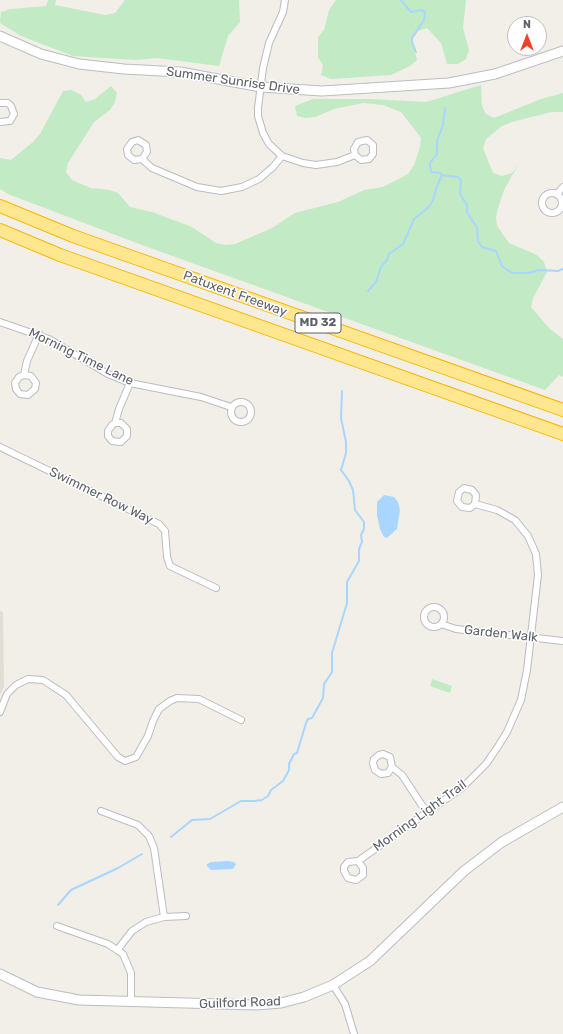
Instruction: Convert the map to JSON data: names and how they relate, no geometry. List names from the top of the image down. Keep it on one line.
{"streets":{"highway":["Patuxent Freeway","MD 32"],"main road":["Summer Sunrise Drive","Guilford Road"],"street":["Morning Time Lane","Swimmer Row Way","Garden Walk","Morning Light Trail"]},"crossings":[["Garden Walk","Morning Light Trail"]],"north":"top"}
